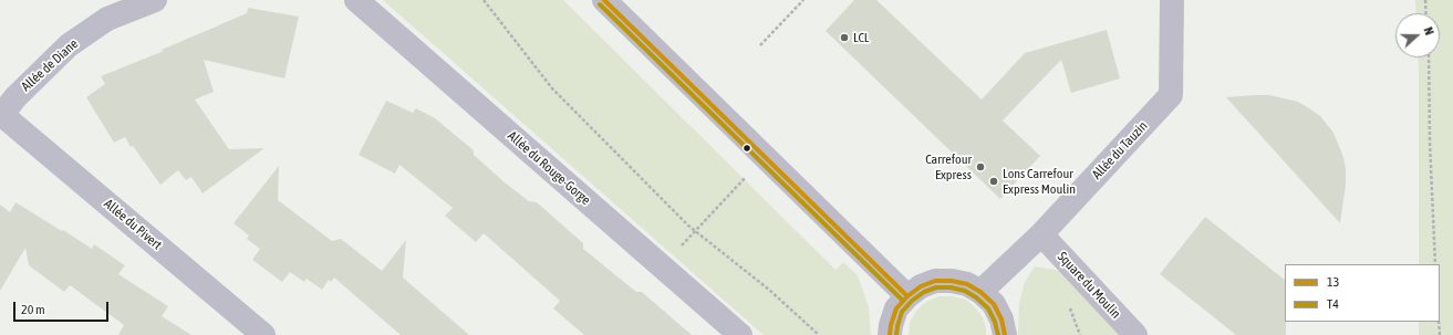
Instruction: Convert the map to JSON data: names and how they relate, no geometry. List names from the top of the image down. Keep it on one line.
{"streets":{"street":["Allée de Diane","Allée du Tauzin","Allée du Rouge-Gorge","Allée du Pivert","Square du Moulin"]},"crossings":[["Allée de Diane","Allée du Pivert"],["Allée du Tauzin","Square du Moulin"]],"places":["LCL","Carrefour Express","Lons Carrefour Express Moulin"],"lines":["transit line 13","transit line T4"],"legend":["13","T4"],"scale_bar":"20 m","north":"right"}
